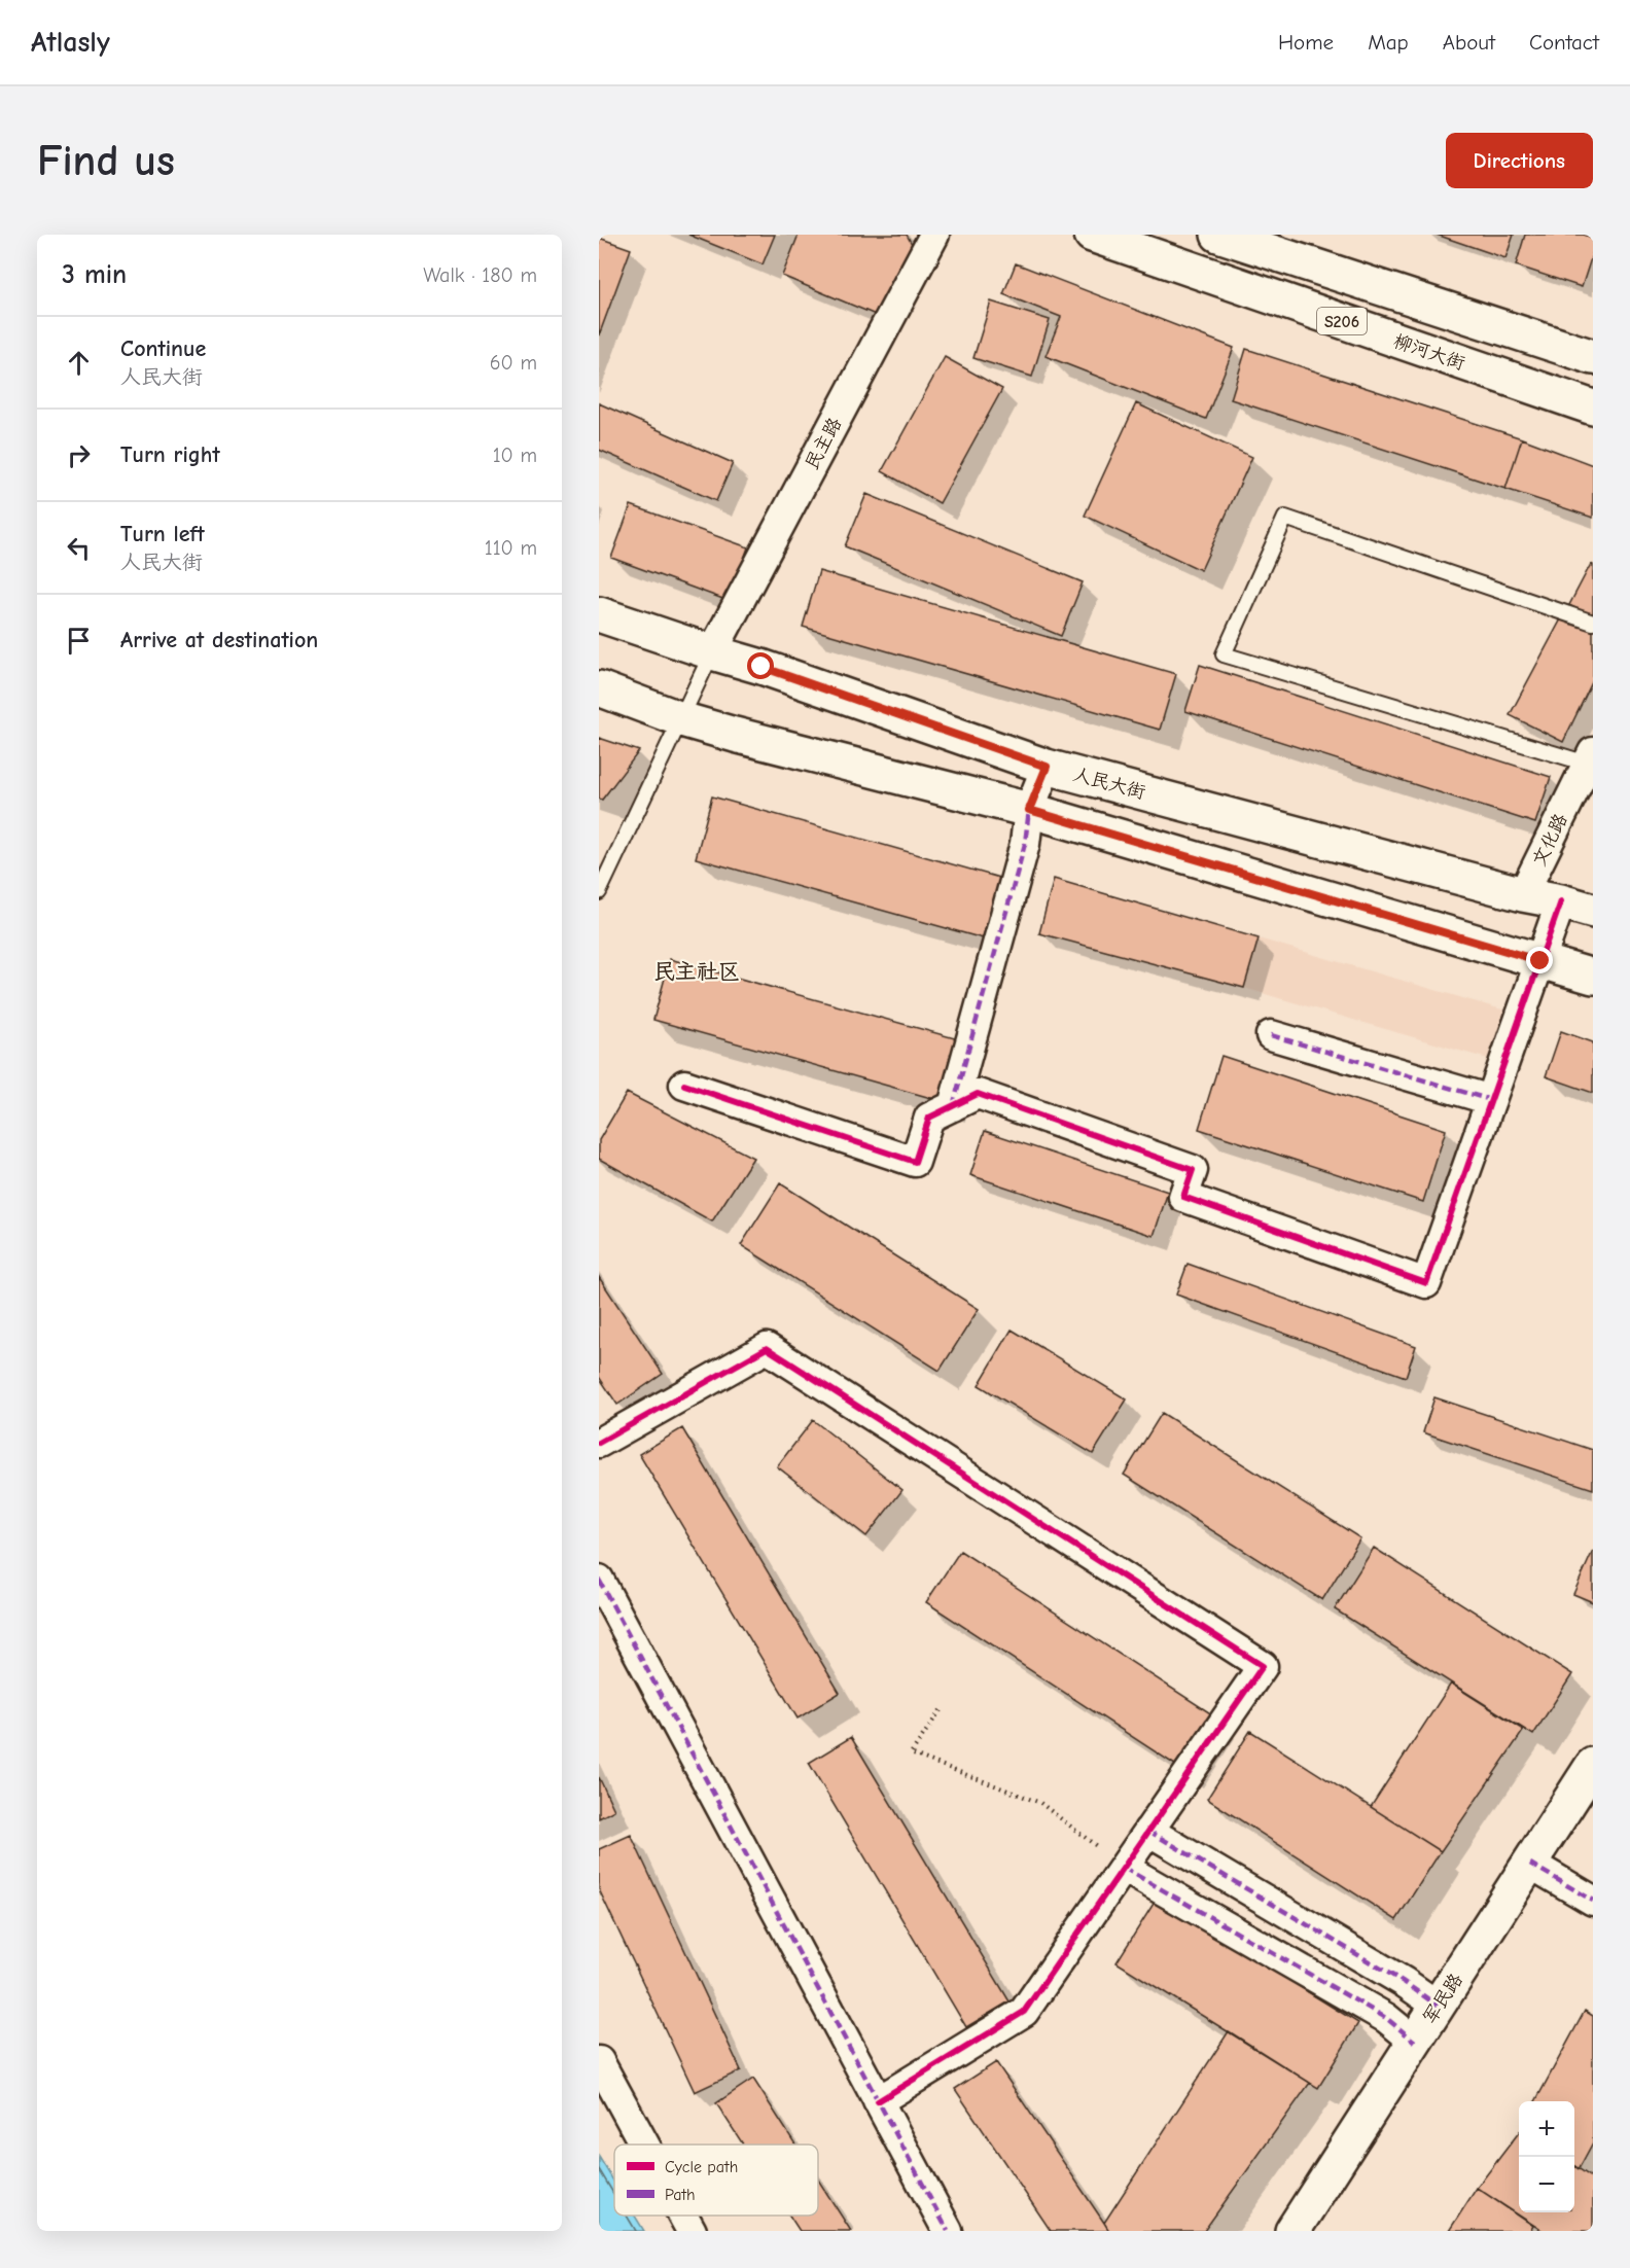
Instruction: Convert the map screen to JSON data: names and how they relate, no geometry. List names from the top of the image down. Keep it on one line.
{"streets":{"street":["S206","柳河大街","民主路","人民大街","文化路","军民路"]},"crossings":[["民主路","人民大街"],["人民大街","文化路"]],"districts":["民主社区"],"legend":["Cycle path","Path"],"page":{"header":"Atlasly","nav":["Home","Map","About","Contact"],"buttons":"Directions","title":"Find us","heading":["3 min","Walk · 180 m"],"list":[["Continue","人民大街","60 m"],["Turn right","10 m"],["Turn left","人民大街","110 m"],"Arrive at destination"],"map_buttons":["+","−"]}}
